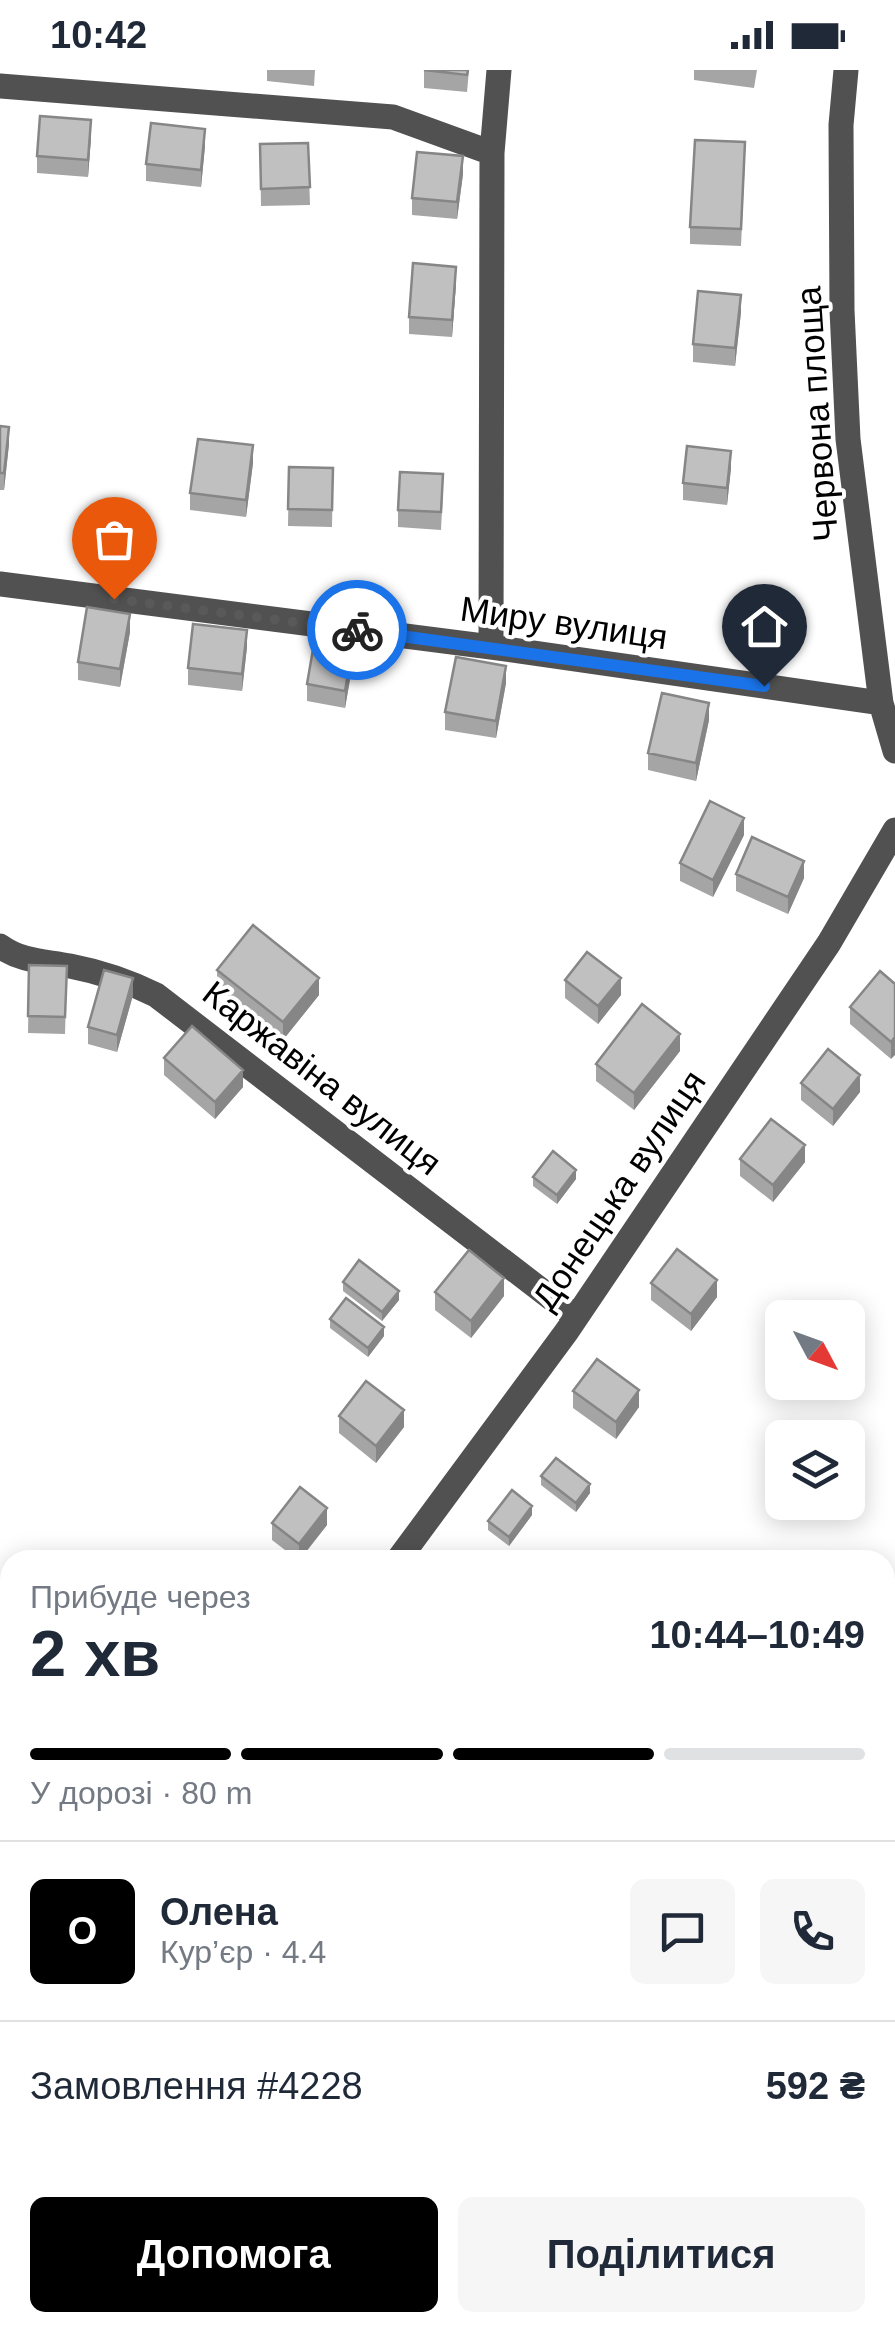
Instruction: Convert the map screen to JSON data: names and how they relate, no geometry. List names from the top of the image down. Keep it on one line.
{"streets":{"street":["Червона площа","Миру вулиця","Каржавіна вулиця","Донецька вулиця"]},"crossings":[["Червона площа","Миру вулиця"],["Каржавіна вулиця","Донецька вулиця"]],"north":"bottom right","page":{"status":"10:42","heading":["2 хв","Прибуде через","10:44–10:49"],"panel":["Олена","Кур’єр · 4.4","Замовлення #4228","592 ₴"],"bar":"У дорозі · 80 m","round":"О","buttons":["Допомога","Поділитися"]}}
